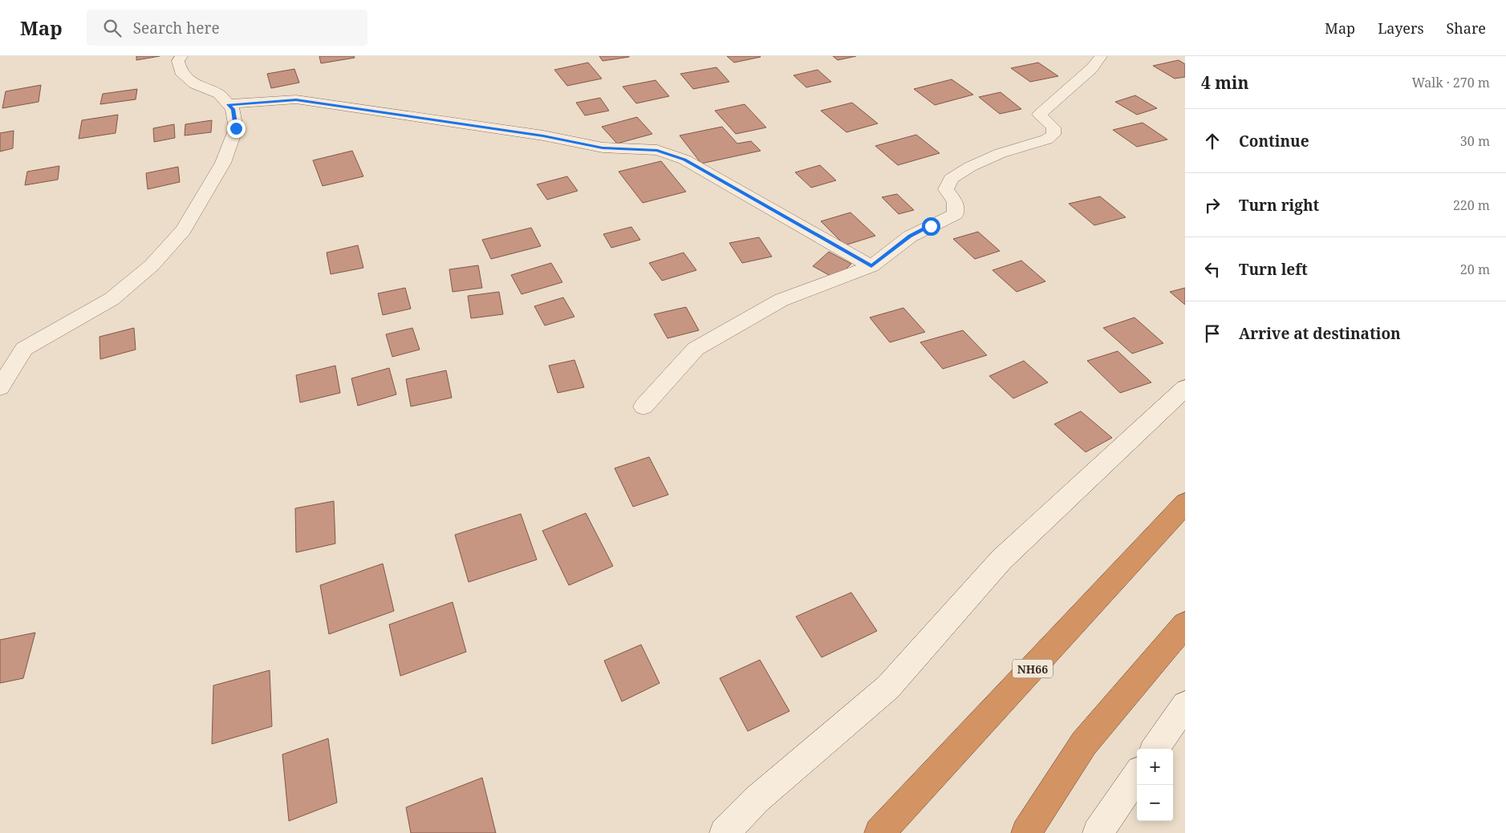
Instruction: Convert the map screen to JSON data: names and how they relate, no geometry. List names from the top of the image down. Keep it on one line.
{"streets":{"highway":["NH66"]},"page":{"header":"Map","search":"Search here","nav":["Map","Layers","Share"],"heading":["4 min","Walk · 270 m"],"list":[["Continue","30 m"],["Turn right","220 m"],["Turn left","20 m"],"Arrive at destination"],"map_buttons":["+","−"]}}
